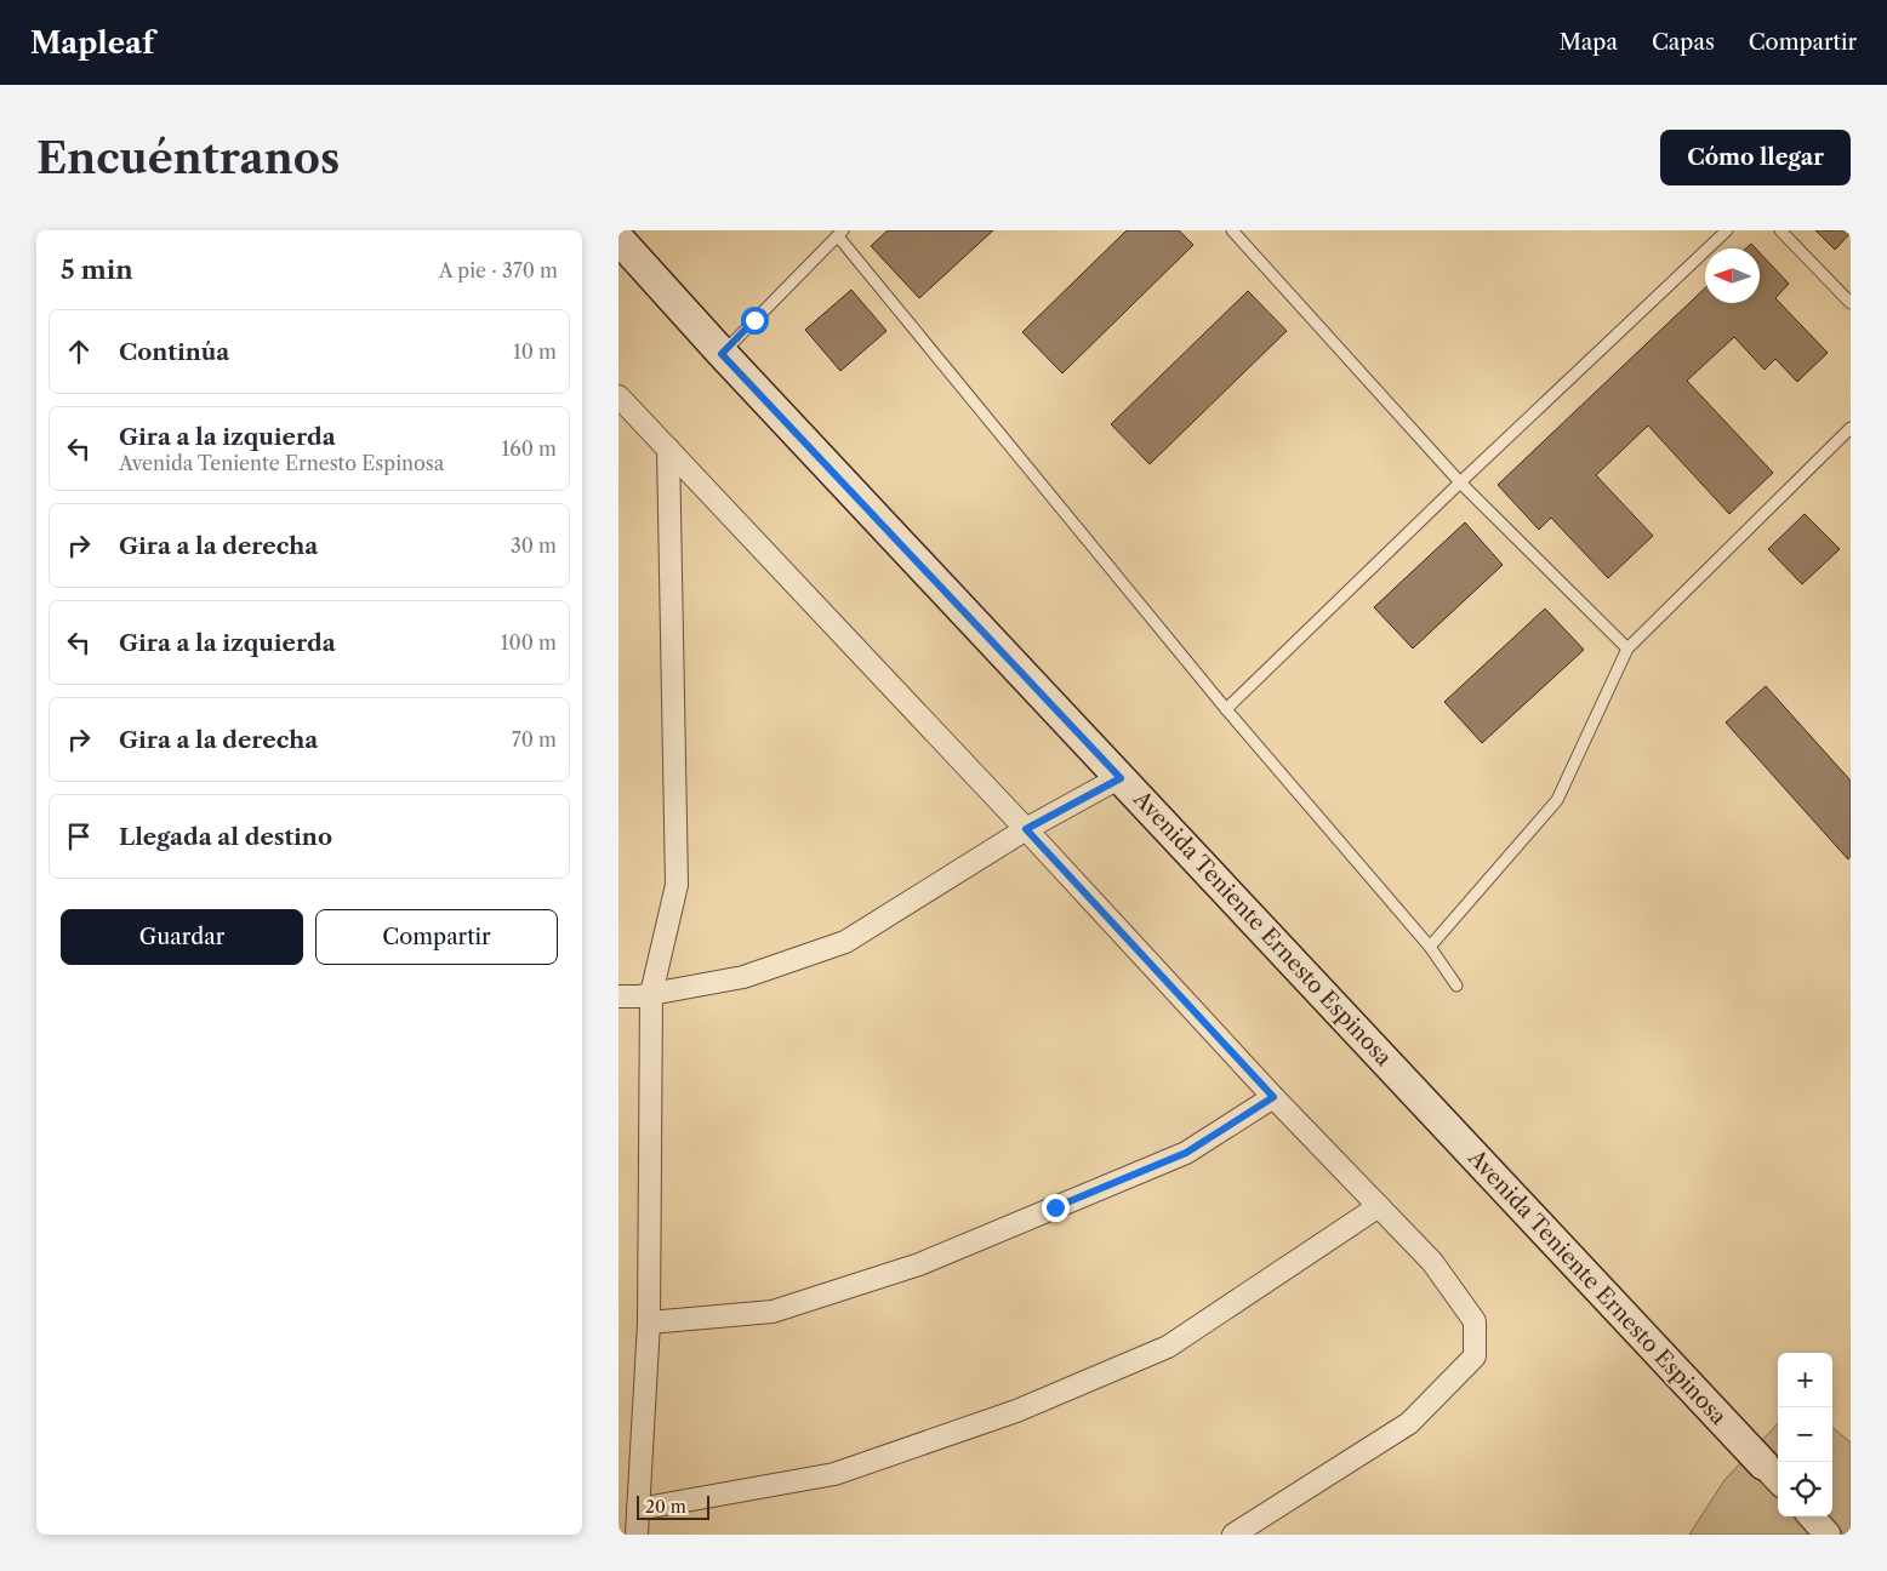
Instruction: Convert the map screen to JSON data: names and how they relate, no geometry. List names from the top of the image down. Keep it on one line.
{"streets":{"main road":["Avenida Teniente Ernesto Espinosa"]},"scale_bar":"20 m","north":"left","page":{"header":"Mapleaf","nav":["Mapa","Capas","Compartir"],"buttons":["Cómo llegar",["Guardar","Compartir"]],"title":"Encuéntranos","heading":["5 min","A pie · 370 m"],"list":[["Continúa","10 m"],["Gira a la izquierda","Avenida Teniente Ernesto Espinosa","160 m"],["Gira a la derecha","30 m"],["Gira a la izquierda","100 m"],["Gira a la derecha","70 m"],"Llegada al destino"],"map_buttons":["+","−"],"scale":"20 m"}}
